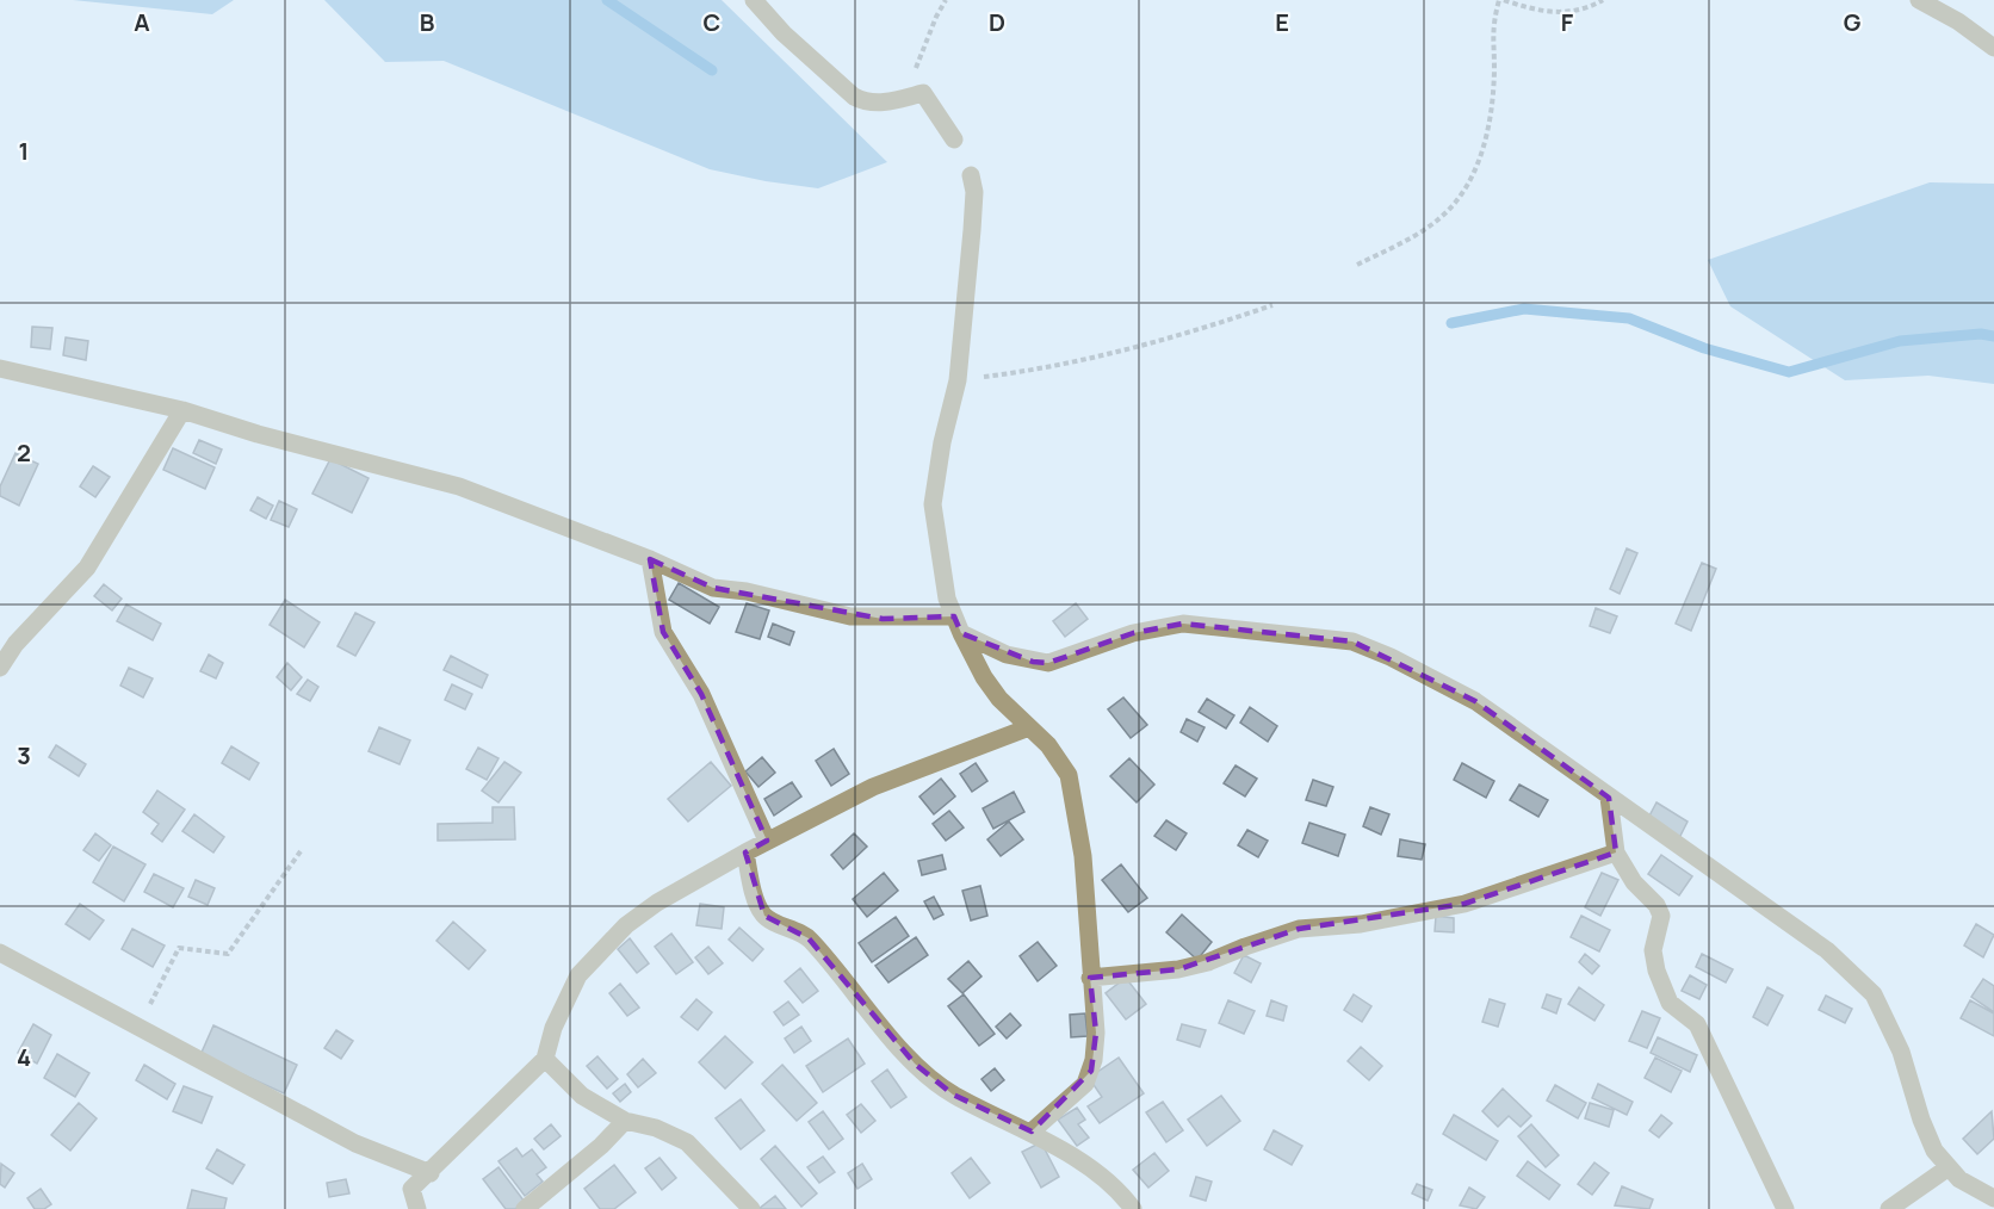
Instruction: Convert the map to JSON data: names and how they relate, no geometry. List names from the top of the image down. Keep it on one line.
{"grid":{"columns":["A","B","C","D","E","F","G"],"rows":["1","2","3","4"]}}
